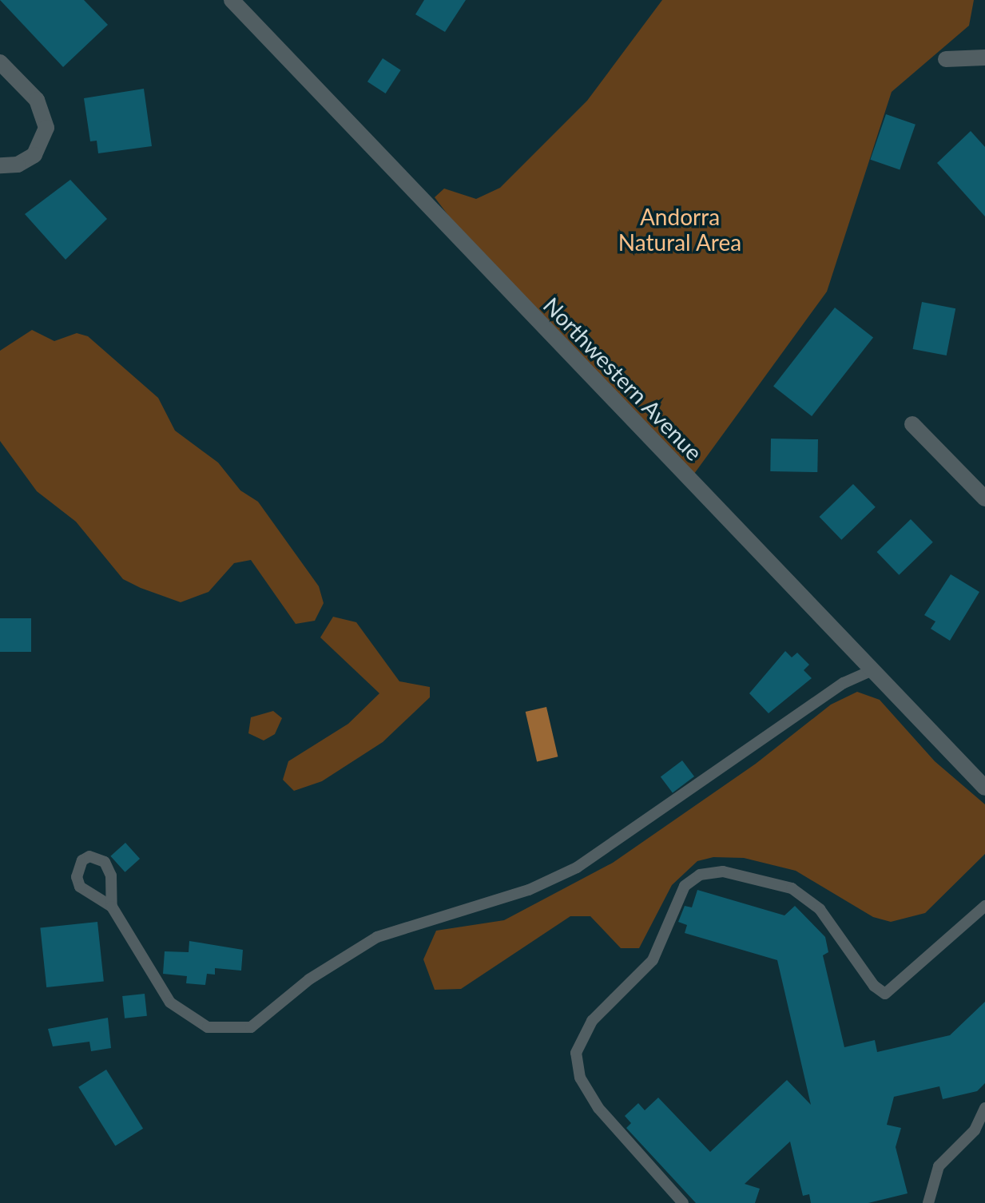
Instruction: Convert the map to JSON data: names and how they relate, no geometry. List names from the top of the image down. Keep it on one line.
{"streets":{"street":["Northwestern Avenue"]},"parks":["Andorra Natural Area"]}
